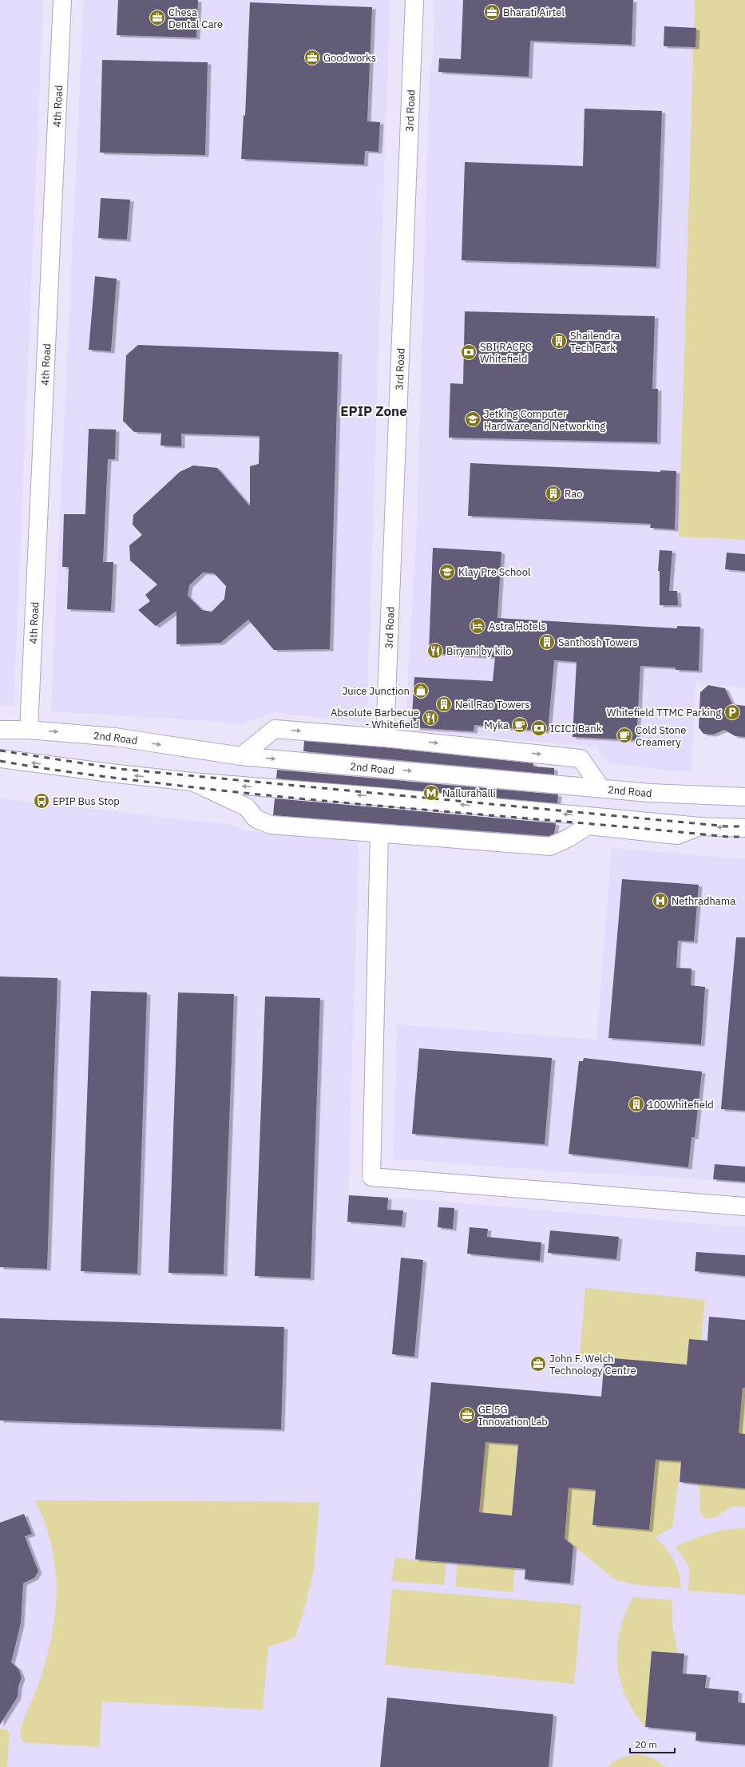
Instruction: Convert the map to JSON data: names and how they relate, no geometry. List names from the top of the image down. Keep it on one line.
{"streets":{"street":["4th Road","3rd Road","2nd Road"]},"crossings":[["4th Road","2nd Road"]],"districts":["EPIP Zone"],"places":{"office":["Bharati Airtel","Chesa Dental Care","Goodworks","John F. Welch Technology Centre","GE 5G Innovation Lab"],"building":["Shailendra Tech Park","Rao","Santhosh Towers","Neil Rao Towers","100Whitefield"],"bank":["SBI RACPC Whitefield","ICICI Bank"],"school or university":["Jetking Computer Hardware and Networking","Klay Pre School"],"hotel":["Astra Hotels"],"restaurant":["Biryani by kilo","Absolute Barbecue - Whitefield"],"shop":["Juice Junction"],"parking":["Whitefield TTMC Parking"],"cafe":["Myka","Cold Stone Creamery"],"metro station":["Nallurahalli"],"bus stop":["EPIP Bus Stop"],"hospital":["Nethradhama"]},"scale_bar":"20 m"}
